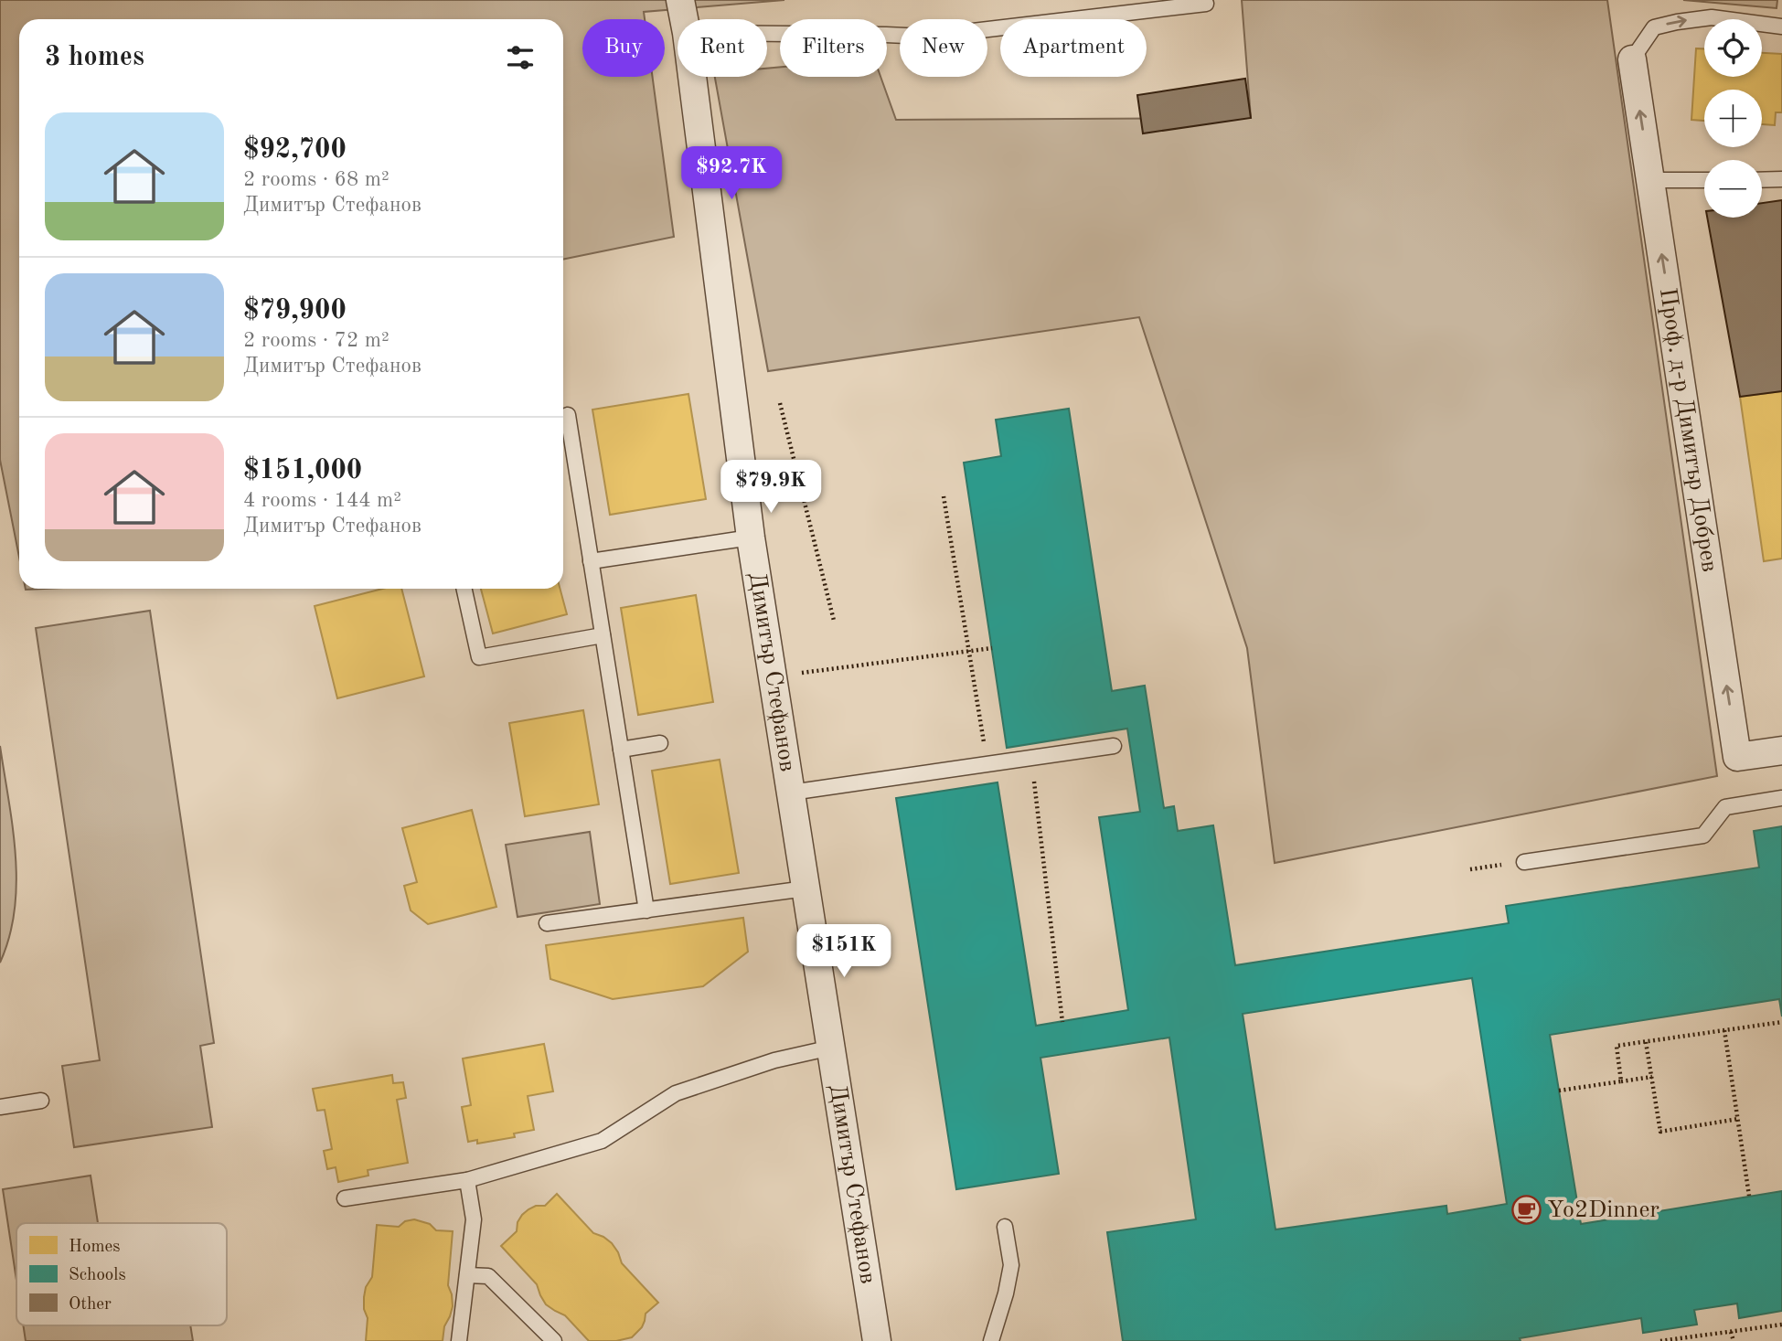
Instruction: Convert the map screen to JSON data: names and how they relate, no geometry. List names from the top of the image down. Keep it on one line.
{"streets":{"street":["Проф. д-р Димитър Добрев","Димитър Стефанов"]},"one_way":["Проф. д-р Димитър Добрев"],"places":{"cafe":["Yo2Dinner"]},"legend":["Homes","Schools","Other"],"page":{"map_buttons":["+","−"],"chip":["Buy","Rent","Filters","New","Apartment"],"heading":"3 homes","list":[{"name":"$92,700","note":"2 rooms · 68 m² · Димитър Стефанов"},{"name":"$79,900","note":"2 rooms · 72 m² · Димитър Стефанов"},{"name":"$151,000","note":"4 rooms · 144 m² · Димитър Стефанов"}],"price":["$92.7K","$79.9K","$151K"]}}
